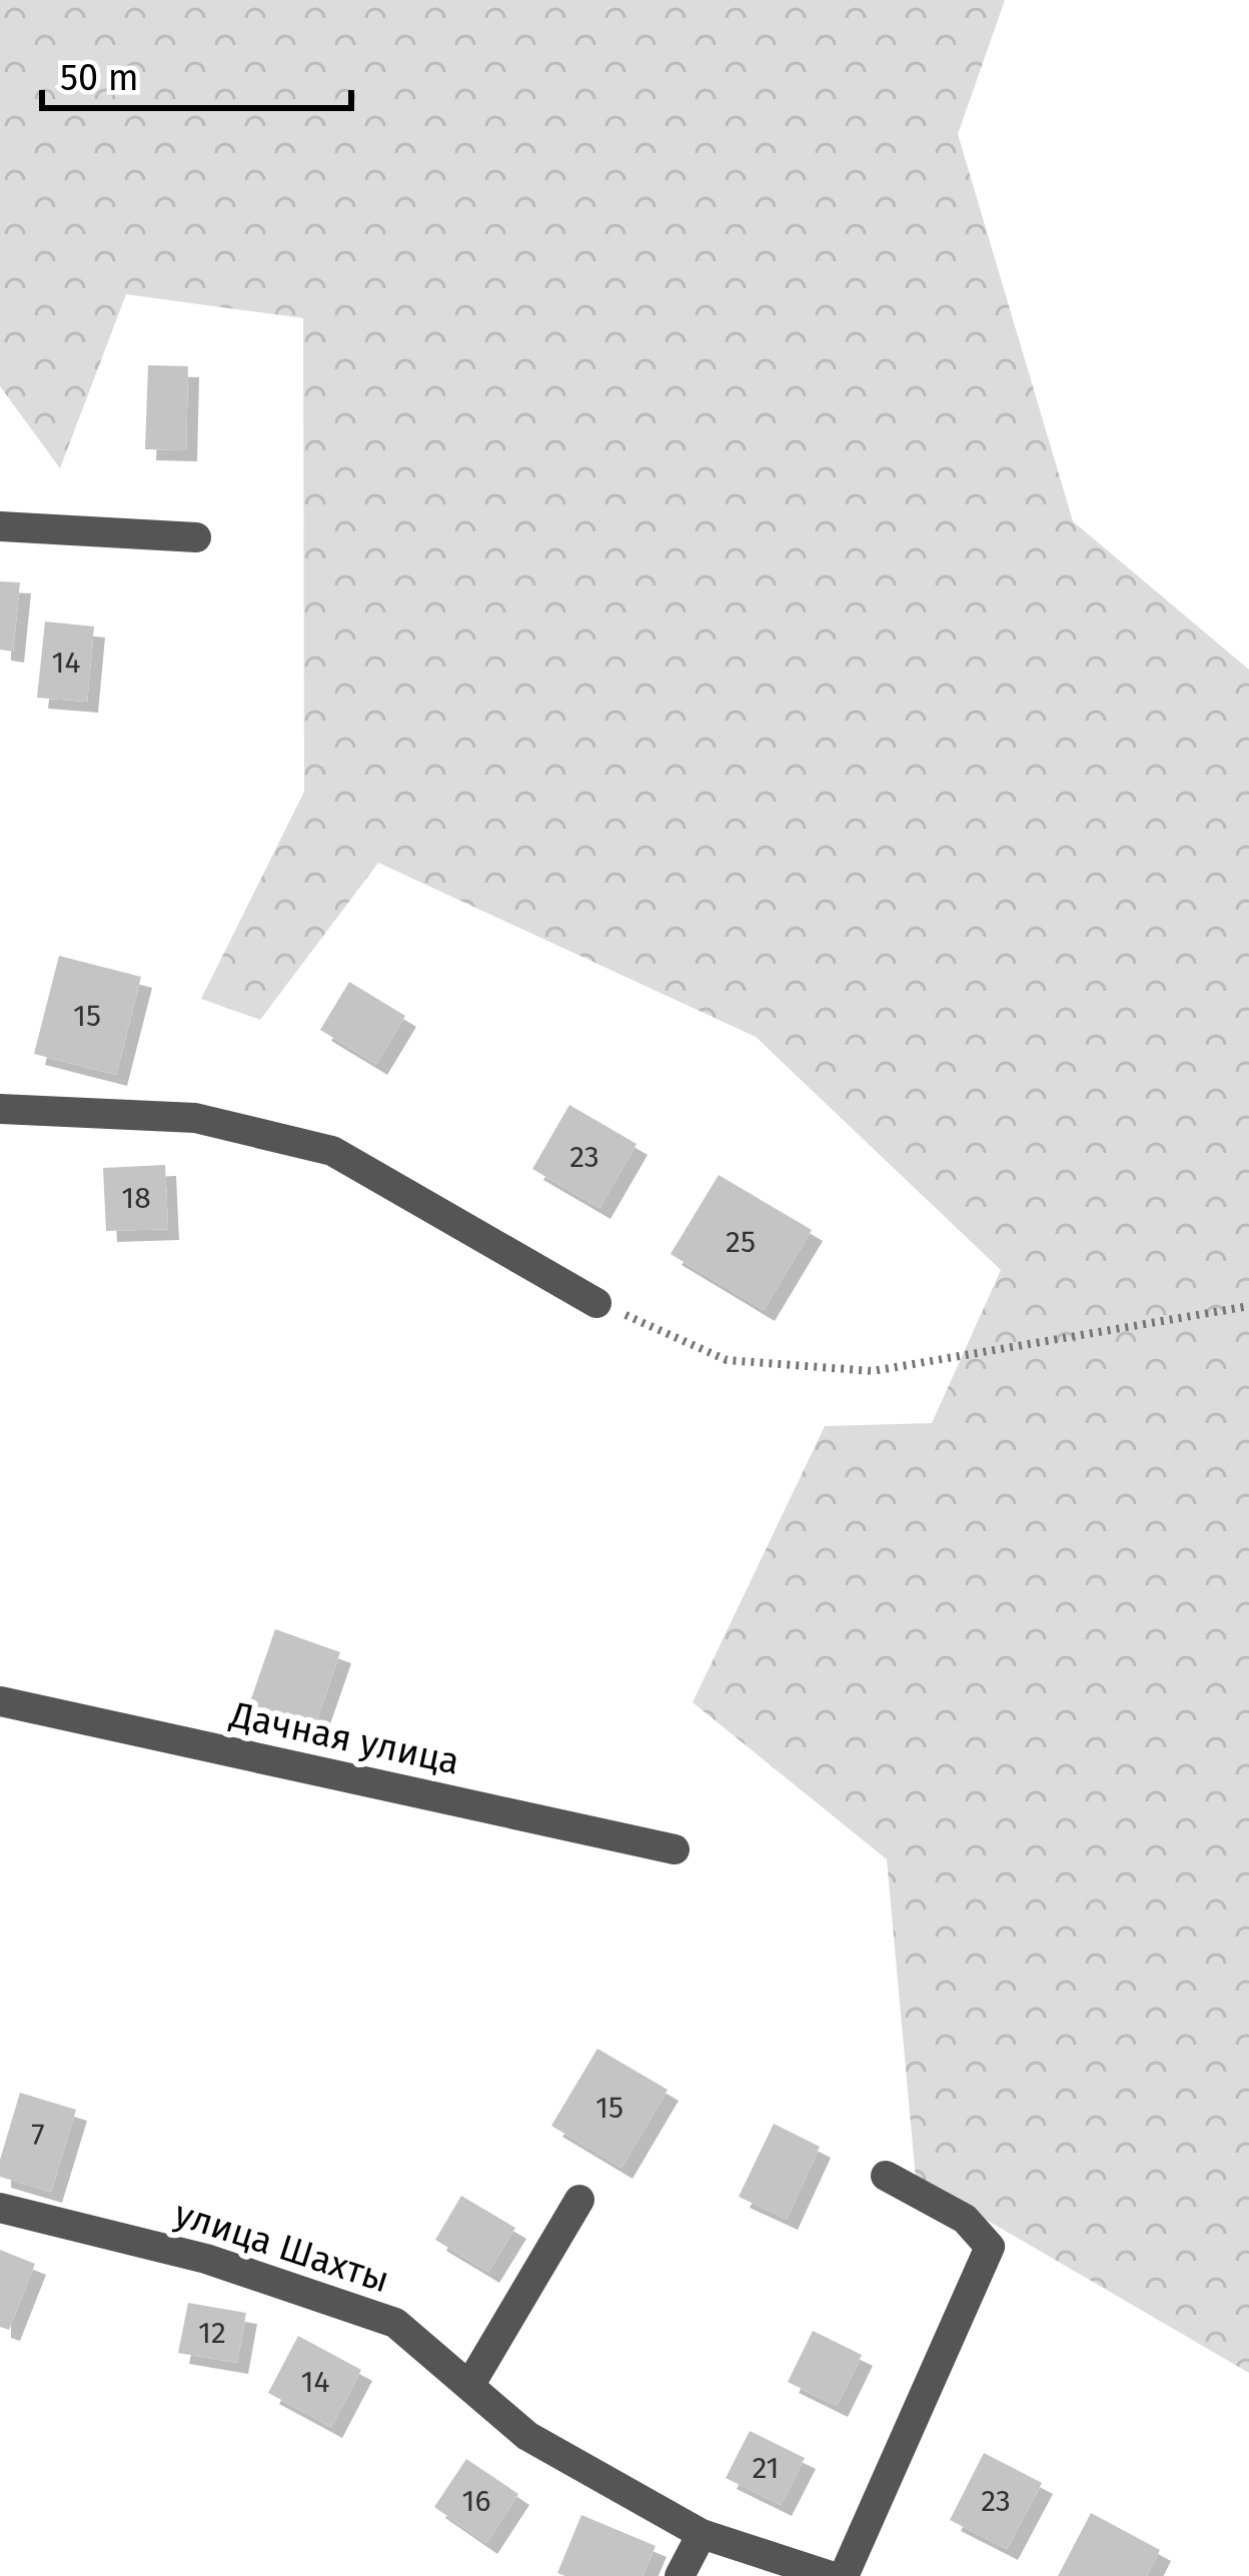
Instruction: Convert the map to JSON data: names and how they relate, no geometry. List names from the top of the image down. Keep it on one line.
{"streets":{"street":["Дачная улица","улица Шахты"]},"house_numbers":["14","15","23","18","25","15","7","12","14","21","16","23"],"scale_bar":"50 m"}
